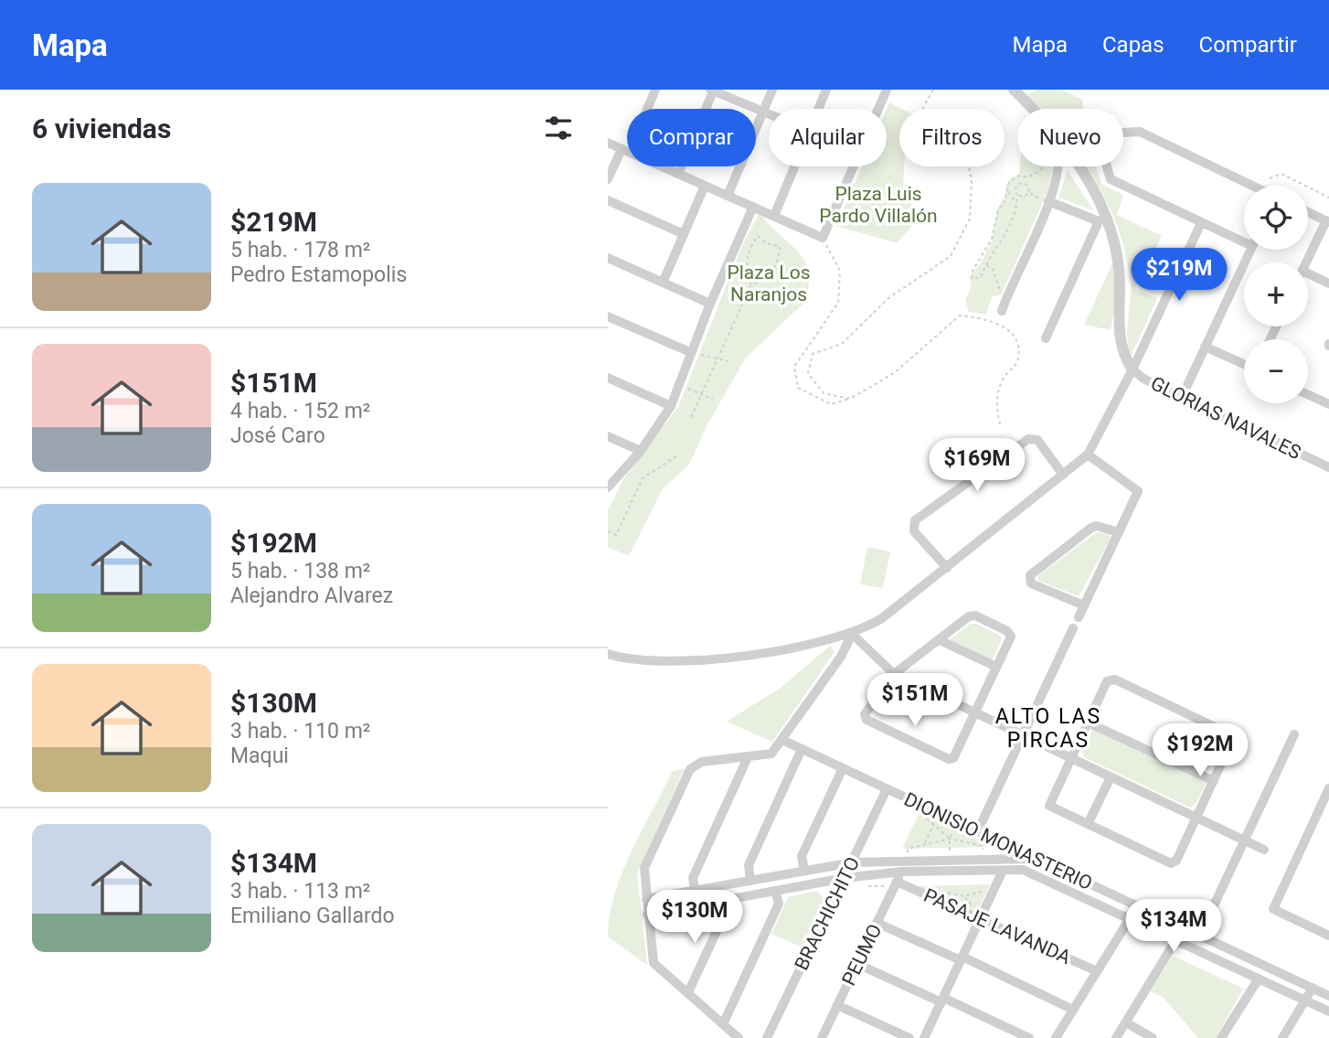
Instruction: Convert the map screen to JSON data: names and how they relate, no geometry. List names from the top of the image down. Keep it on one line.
{"streets":{"street":["GLORIAS NAVALES","DIONISIO MONASTERIO","BRACHICHITO","PASAJE LAVANDA","PEUMO"]},"crossings":[["DIONISIO MONASTERIO","BRACHICHITO"],["DIONISIO MONASTERIO","PEUMO"],["PASAJE LAVANDA","PEUMO"]],"districts":["ALTO LAS PIRCAS"],"parks":["Plaza Luis Pardo Villalón","Plaza Los Naranjos"],"page":{"header":"Mapa","nav":["Mapa","Capas","Compartir"],"heading":"6 viviendas","chip":["Comprar","Alquilar","Filtros","Nuevo"],"list":[{"name":"$219M","note":"5 hab. · 178 m² · Pedro Estamopolis"},{"name":"$151M","note":"4 hab. · 152 m² · José Caro"},{"name":"$192M","note":"5 hab. · 138 m² · Alejandro Alvarez"},{"name":"$130M","note":"3 hab. · 110 m² · Maqui"},{"name":"$134M","note":"3 hab. · 113 m² · Emiliano Gallardo"}],"map_buttons":["+","−"],"price":["$219M","$169M","$151M","$192M","$130M","$134M"]}}
